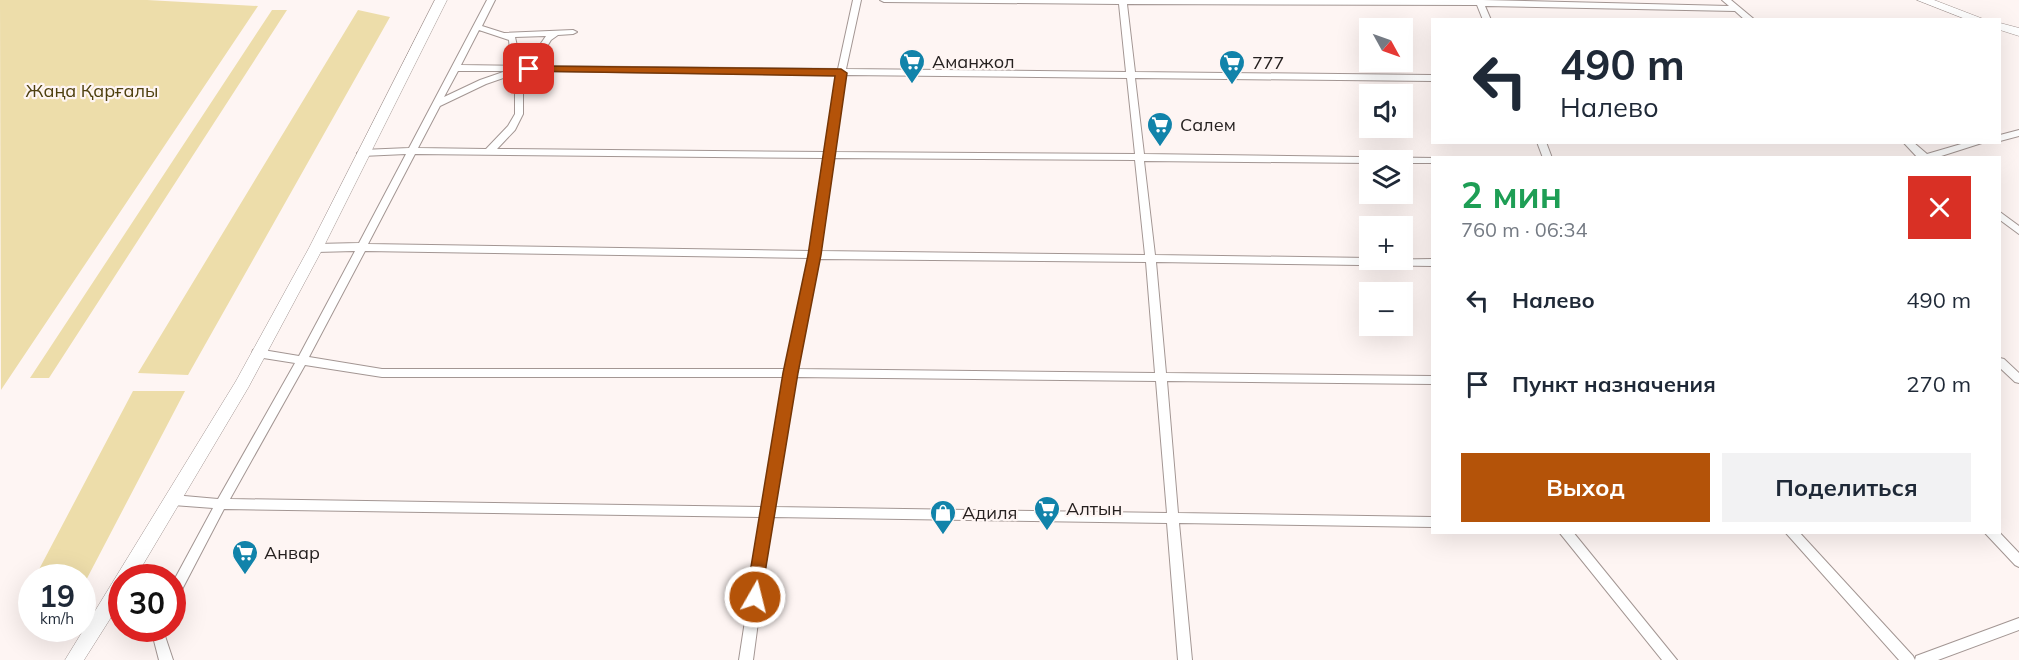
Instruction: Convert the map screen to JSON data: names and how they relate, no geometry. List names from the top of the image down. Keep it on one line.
{"parks":["Жаңа Қарғалы"],"places":{"supermarket":["Аманжол","777","Салем","Алтын","Анвар"],"shop":["Адиля"]},"north":"bottom right","page":{"map_buttons":["+","−"],"turn":["490 m","Налево"],"heading":["2 мин","760 m · 06:34"],"list":[{"name":"Налево","value":"490 m"},{"name":"Пункт назначения","value":"270 m"}],"buttons":["Выход","Поделиться"],"speed":"19 km/h","limit":"30"}}
